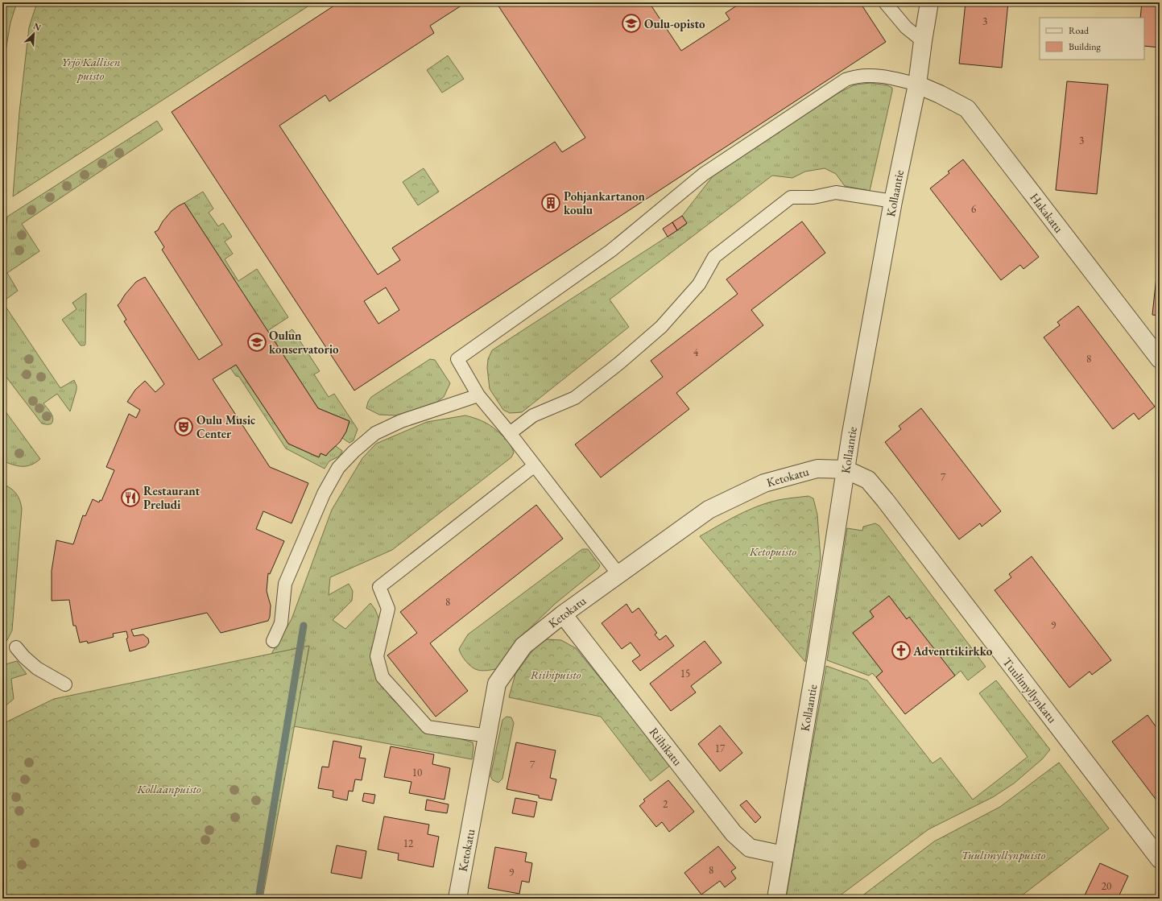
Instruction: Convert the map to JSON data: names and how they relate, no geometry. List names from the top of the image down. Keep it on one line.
{"streets":{"street":["Kollaantie","Hakakatu","Ketokatu","Tuulimyllynkatu","Riihikatu"]},"crossings":[["Kollaantie","Hakakatu"],["Kollaantie","Ketokatu"],["Kollaantie","Tuulimyllynkatu"],["Kollaantie","Riihikatu"],["Ketokatu","Tuulimyllynkatu"],["Ketokatu","Riihikatu"]],"parks":["Yrjö Kallisen puisto","Ketopuisto","Riihipuisto","Kollaanpuisto","Tuulimyllynpuisto"],"places":{"school or university":["Oulu-opisto","Oulun konservatorio"],"building":["Pohjankartanon koulu"],"theatre":["Oulu Music Center"],"restaurant":["Restaurant Preludi"],"church":["Adventtikirkko"]},"house_numbers":["3","3","6","4","8","7","8","9","15","17","7","10","2","12","8","9","20"],"legend":["Road","Building"],"north":"top right"}
